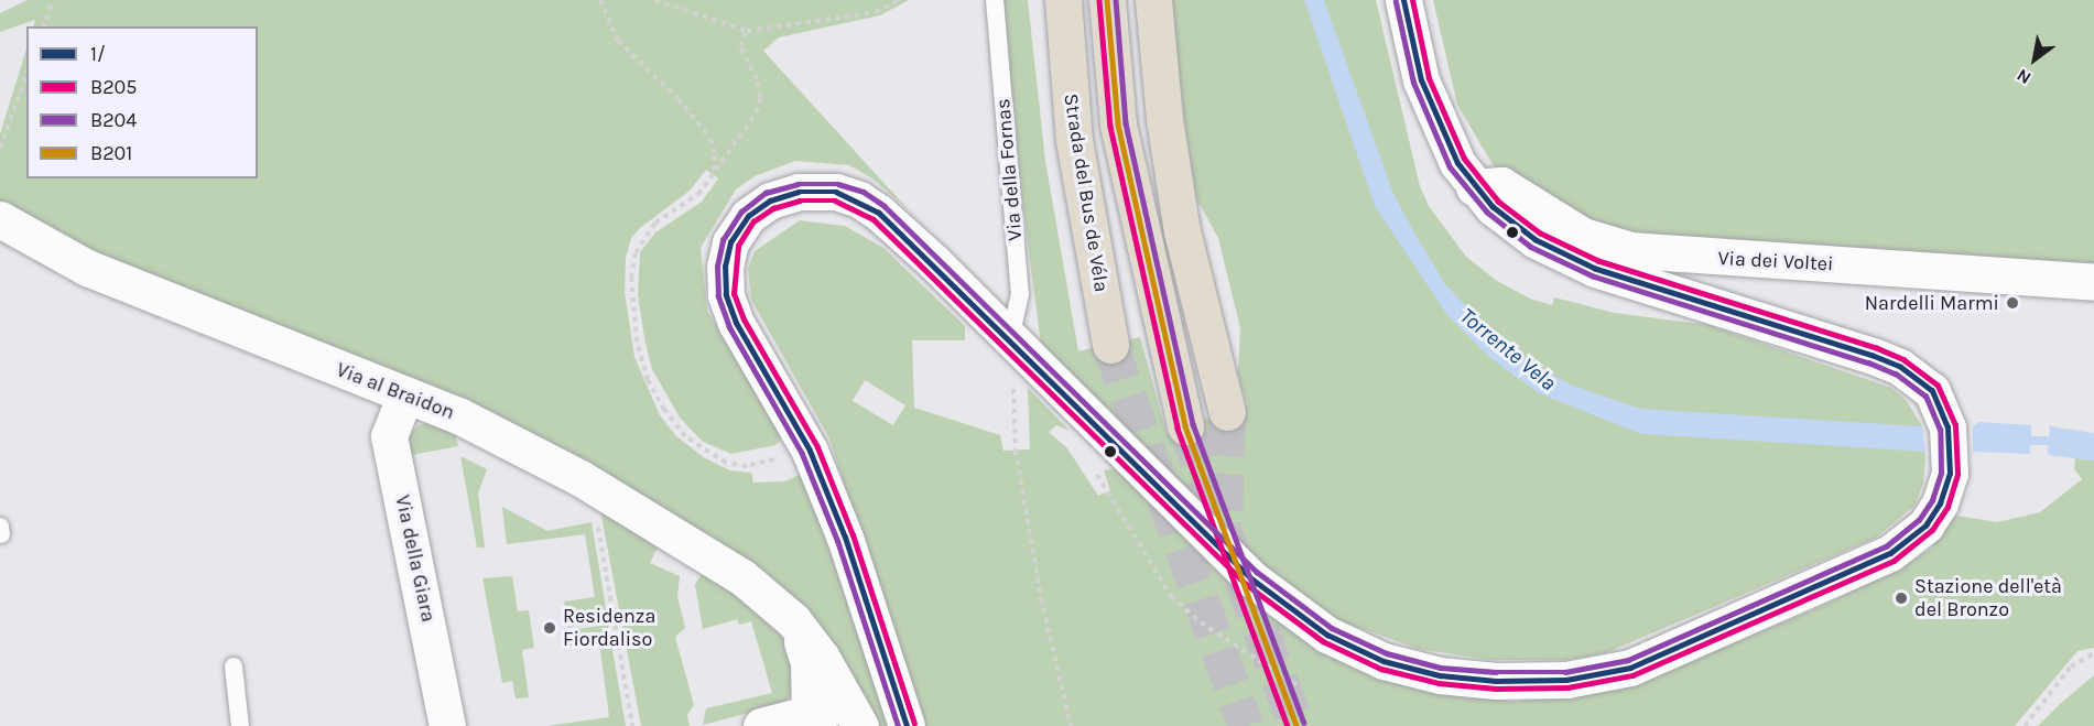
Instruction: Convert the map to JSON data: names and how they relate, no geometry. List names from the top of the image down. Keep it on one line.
{"streets":{"highway":["Strada del Bus de Véla"],"street":["Via dei Voltei","Via al Braidon","Via della Giara"],"lane":["Via della Fornas"]},"crossings":[["Via al Braidon","Via della Giara"]],"water":["Torrente Vela"],"places":["Nardelli Marmi","Stazione dell'età del Bronzo","Residenza Fiordaliso"],"lines":["transit line 1/","transit line B205","transit line B204","transit line B201"],"legend":["1/","B205","B204","B201"],"north":"bottom left"}
